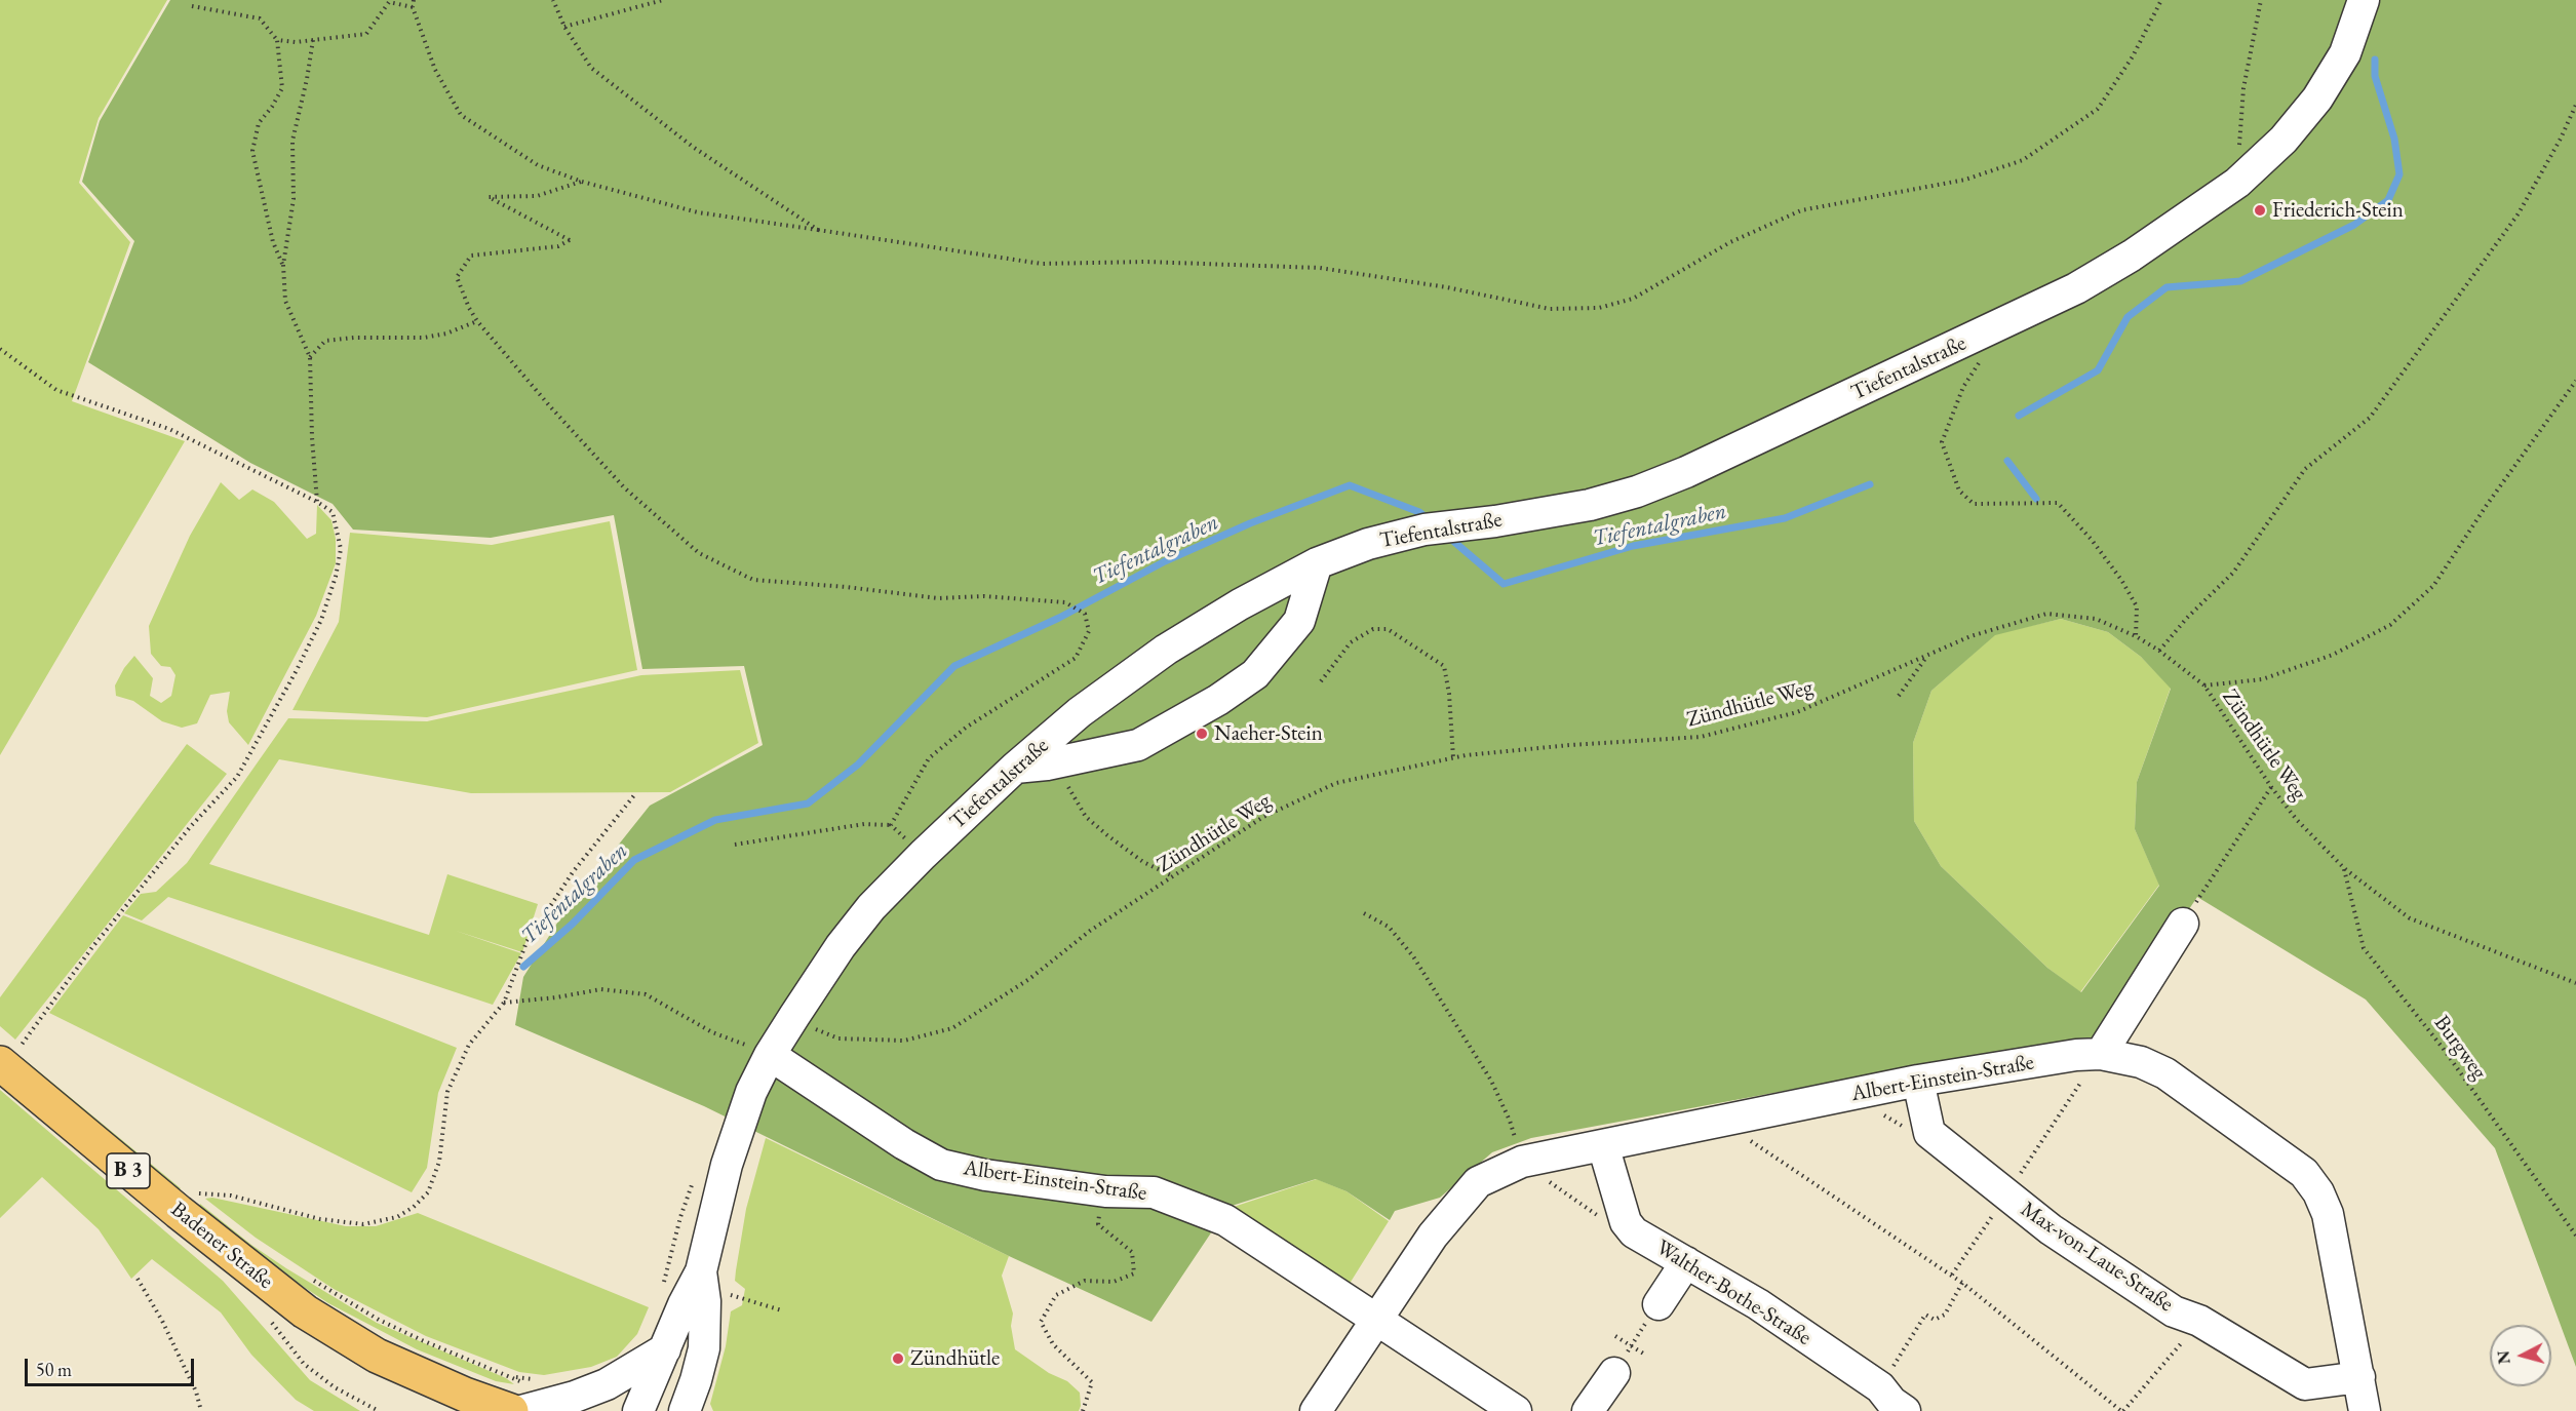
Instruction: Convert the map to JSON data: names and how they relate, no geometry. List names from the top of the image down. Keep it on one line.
{"streets":{"main road":["B 3","Badener Straße"],"street":["Tiefentalstraße","Albert-Einstein-Straße","Max-von-Laue-Straße","Walther-Bothe-Straße"],"path":["Zündhütle Weg","Burgweg"]},"crossings":[["Tiefentalstraße","Albert-Einstein-Straße"],["Zündhütle Weg","Burgweg"],["Albert-Einstein-Straße","Max-von-Laue-Straße"],["Albert-Einstein-Straße","Walther-Bothe-Straße"]],"water":["Tiefentalgraben"],"places":["Friederich-Stein","Naeher-Stein","Zündhütle"],"scale_bar":"50 m","north":"left"}
